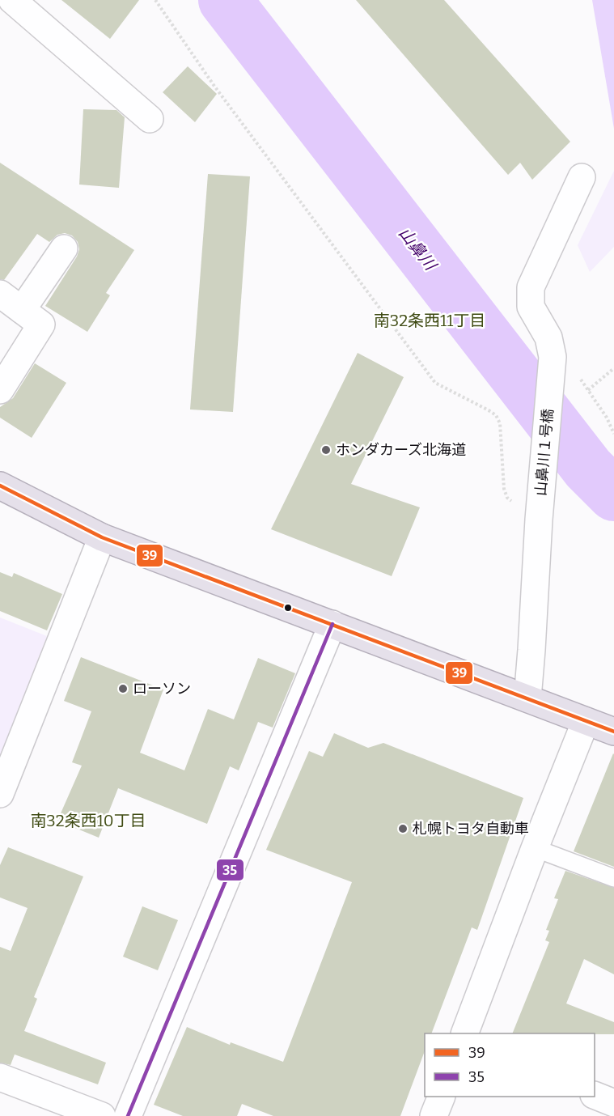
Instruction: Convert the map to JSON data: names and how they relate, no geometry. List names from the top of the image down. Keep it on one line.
{"streets":{"street":["山鼻川１号橋"]},"districts":["南32条西11丁目","南32条西10丁目"],"water":["山鼻川"],"places":["ホンダカーズ北海道","ローソン","札幌トヨタ自動車"],"lines":["transit line 39","transit line 35"],"legend":["39","35"]}
